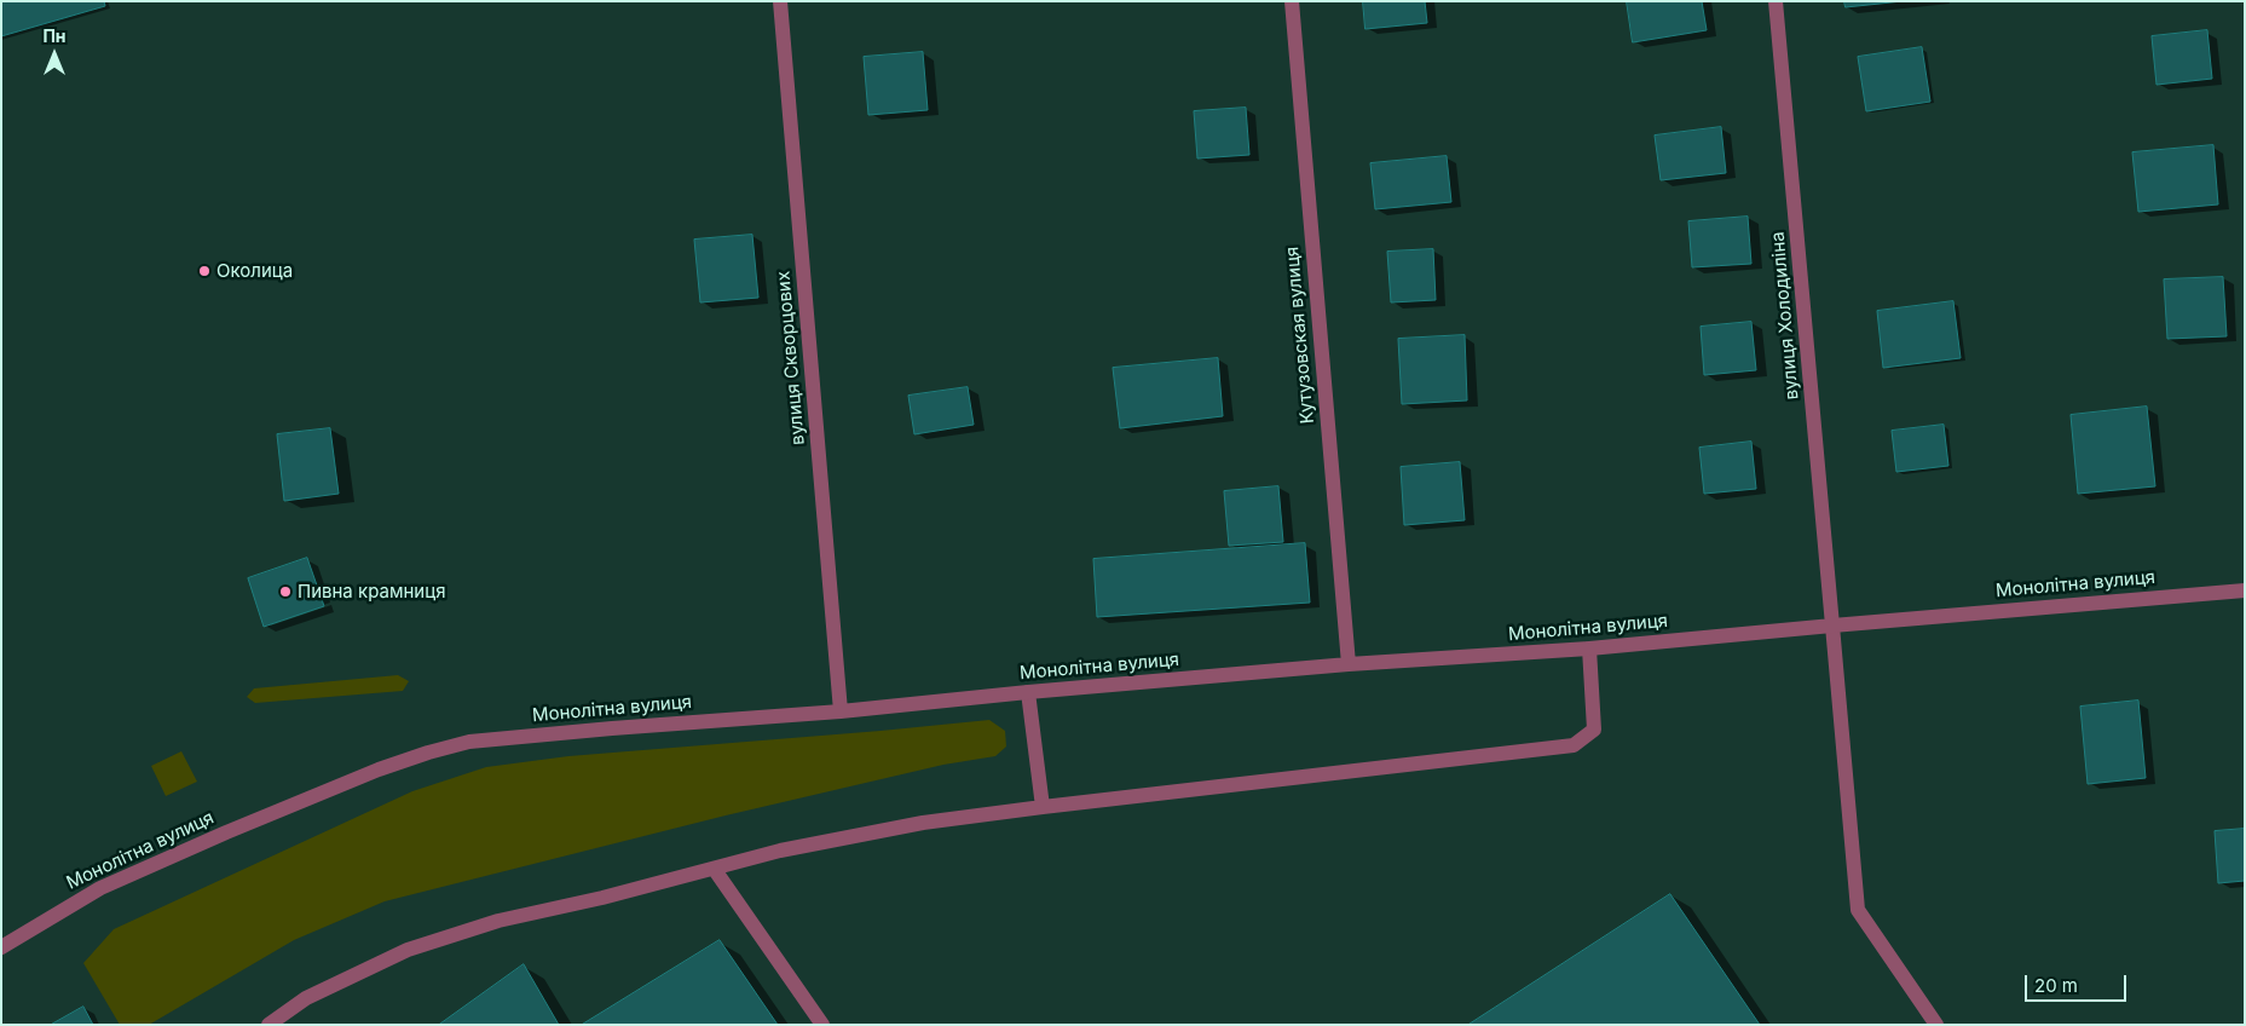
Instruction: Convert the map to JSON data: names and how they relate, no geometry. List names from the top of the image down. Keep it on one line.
{"streets":{"street":["вулиця Холодиліна","Кутузовская вулиця","вулиця Скворцових","Монолітна вулиця"]},"crossings":[["вулиця Холодиліна","Монолітна вулиця"],["Кутузовская вулиця","Монолітна вулиця"],["вулиця Скворцових","Монолітна вулиця"]],"places":["Околица","Пивна крамниця"],"scale_bar":"20 m","north":"top"}
